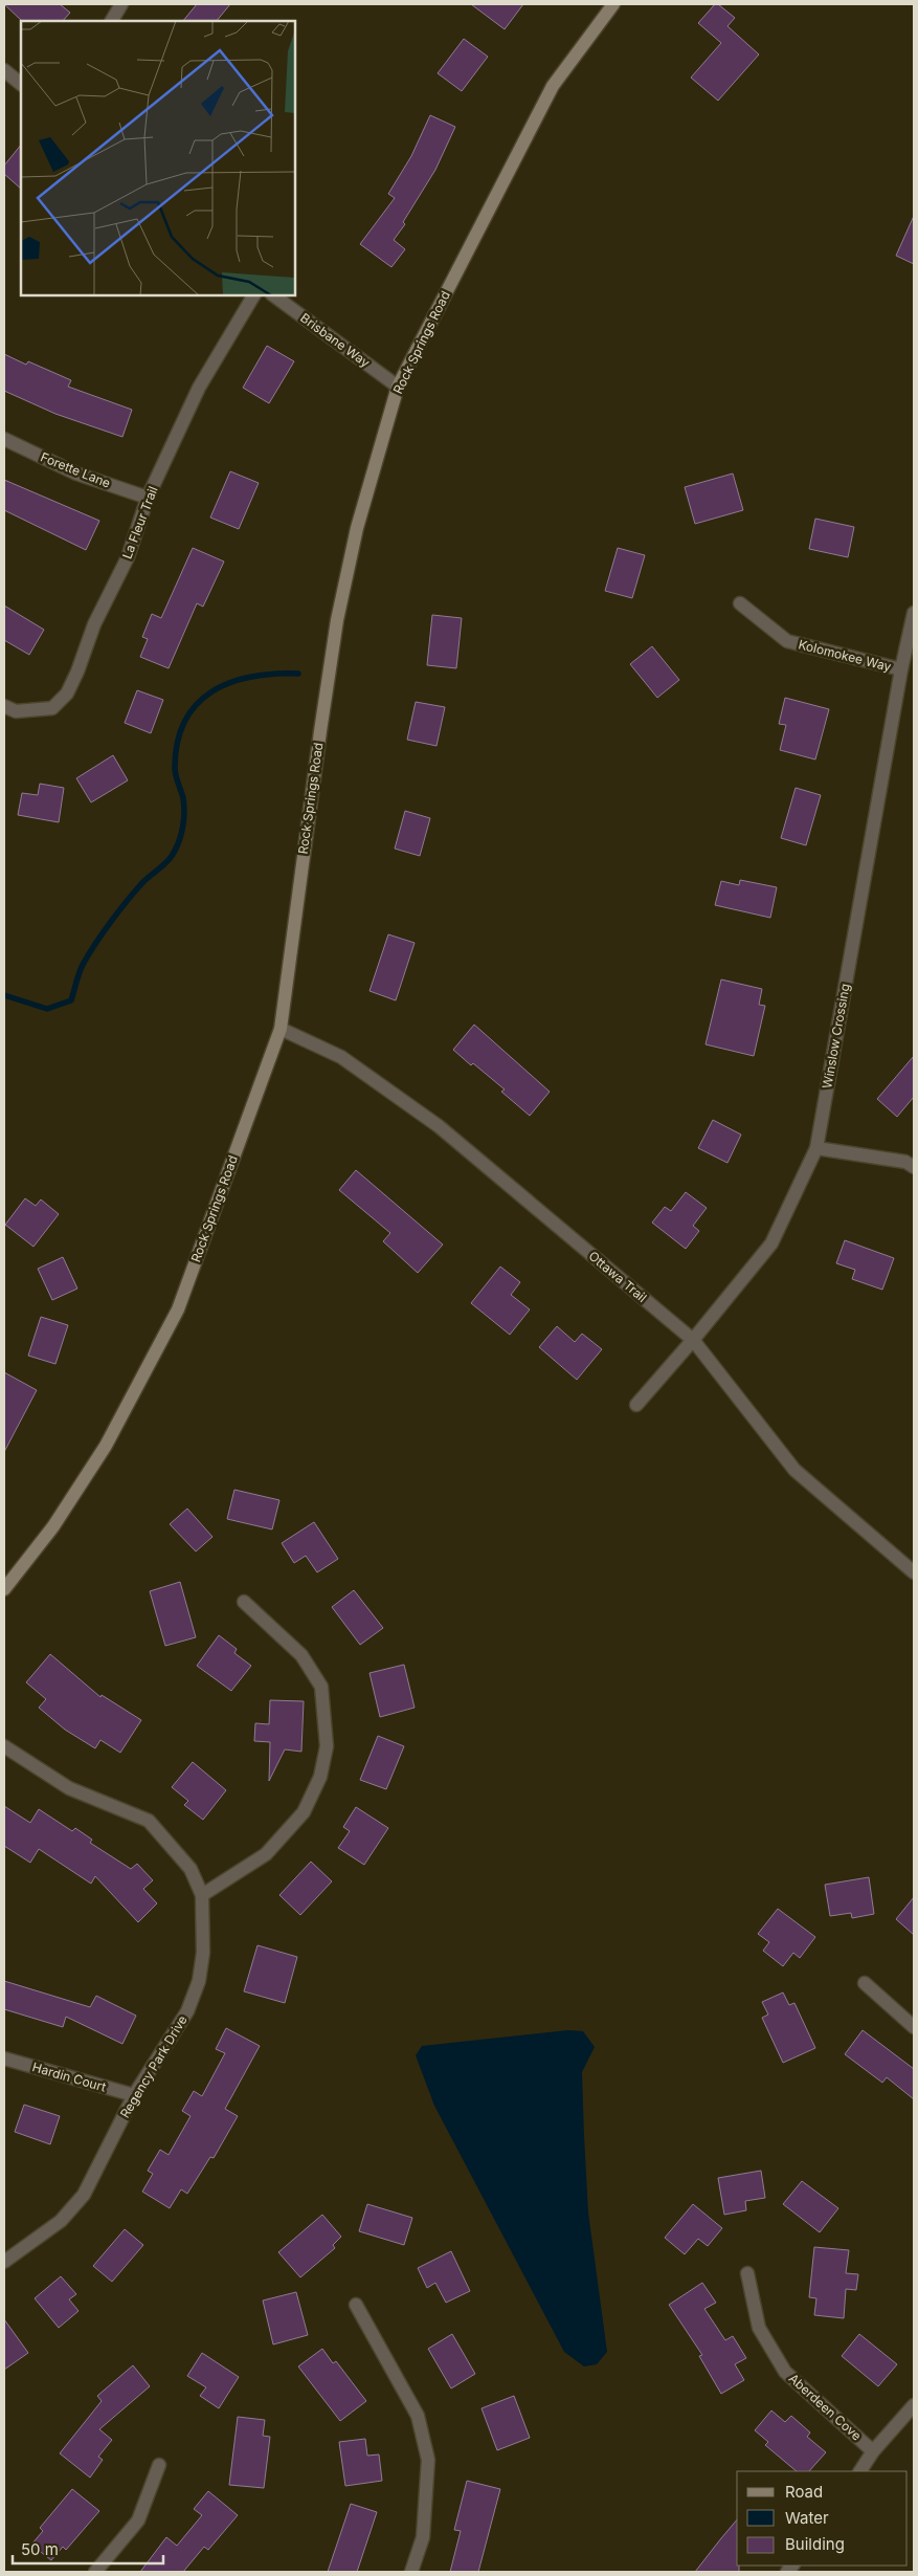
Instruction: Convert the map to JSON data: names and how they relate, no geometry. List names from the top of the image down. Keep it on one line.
{"streets":{"street":["Brisbane Way","Rock Springs Road","Forette Lane","La Fleur Trail","Kolomokee Way","Winslow Crossing","Ottawa Trail","Regency Park Drive","Hardin Court","Aberdeen Cove"]},"crossings":[["Brisbane Way","Rock Springs Road"],["Rock Springs Road","Ottawa Trail"],["Forette Lane","La Fleur Trail"],["Kolomokee Way","Winslow Crossing"],["Winslow Crossing","Ottawa Trail"],["Regency Park Drive","Hardin Court"]],"legend":["Road","Water","Building"],"scale_bar":"50 m"}
